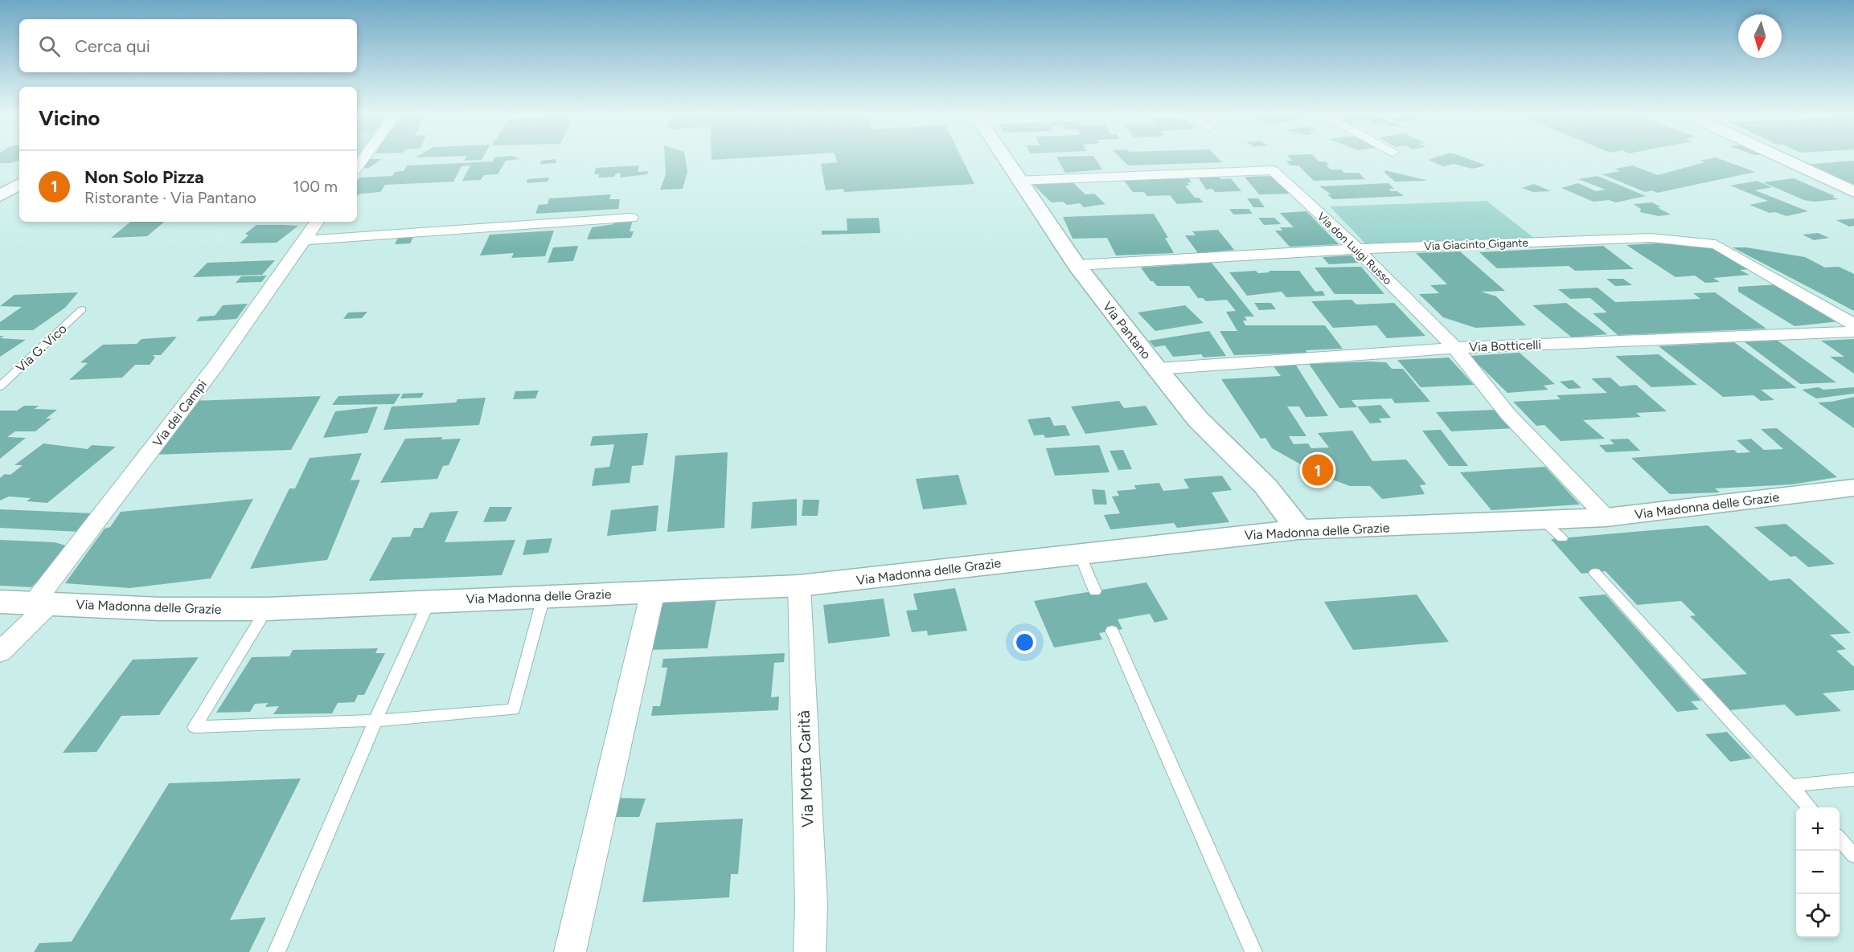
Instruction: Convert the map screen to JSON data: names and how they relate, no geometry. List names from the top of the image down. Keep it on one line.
{"streets":{"main road":["Via Pantano","Via Madonna delle Grazie"],"street":["Via Giacinto Gigante","Via don Luigi Russo","Via Botticelli","Via dei Campi","Via Motta Carità"],"lane":["Via G. Vico"]},"crossings":[["Via Giacinto Gigante","Via don Luigi Russo"],["Via Giacinto Gigante","Via Pantano"],["Via don Luigi Russo","Via Pantano"],["Via don Luigi Russo","Via Botticelli"],["Via don Luigi Russo","Via Madonna delle Grazie"],["Via Pantano","Via Botticelli"],["Via Pantano","Via Madonna delle Grazie"],["Via dei Campi","Via Madonna delle Grazie"],["Via Madonna delle Grazie","Via Motta Carità"]],"north":"bottom","page":{"search":"Cerca qui","heading":"Vicino","list":[{"mark":"1","name":"Non Solo Pizza","note":"Ristorante · Via Pantano","value":"100 m"}],"pins":"1","map_buttons":["+","−"]}}
